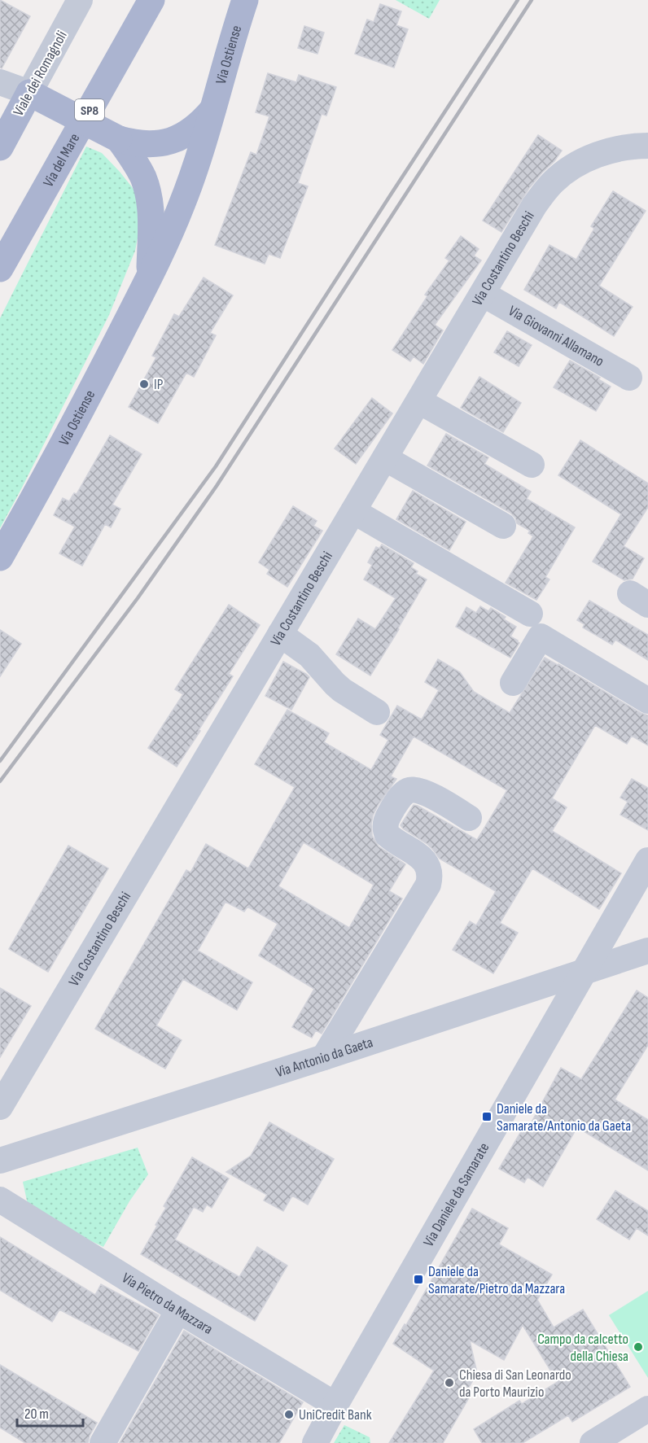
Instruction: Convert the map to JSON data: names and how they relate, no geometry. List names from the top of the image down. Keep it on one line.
{"streets":{"main road":["Via Ostiense","Viale dei Romagnoli","SP8","Via del Mare"],"street":["Via Costantino Beschi","Via Giovanni Allamano","Via Antonio da Gaeta","Via Daniele da Samarate","Via Pietro da Mazzara"]},"crossings":[["Via Ostiense","Viale dei Romagnoli"],["Via Costantino Beschi","Via Giovanni Allamano"],["Via Antonio da Gaeta","Via Daniele da Samarate"],["Via Daniele da Samarate","Via Pietro da Mazzara"]],"places":{"other":["IP","Campo da calcetto della Chiesa","Chiesa di San Leonardo da Porto Maurizio","UniCredit Bank"],"transit":["Daniele da Samarate/Antonio da Gaeta","Daniele da Samarate/Pietro da Mazzara"]},"scale_bar":"20 m"}
